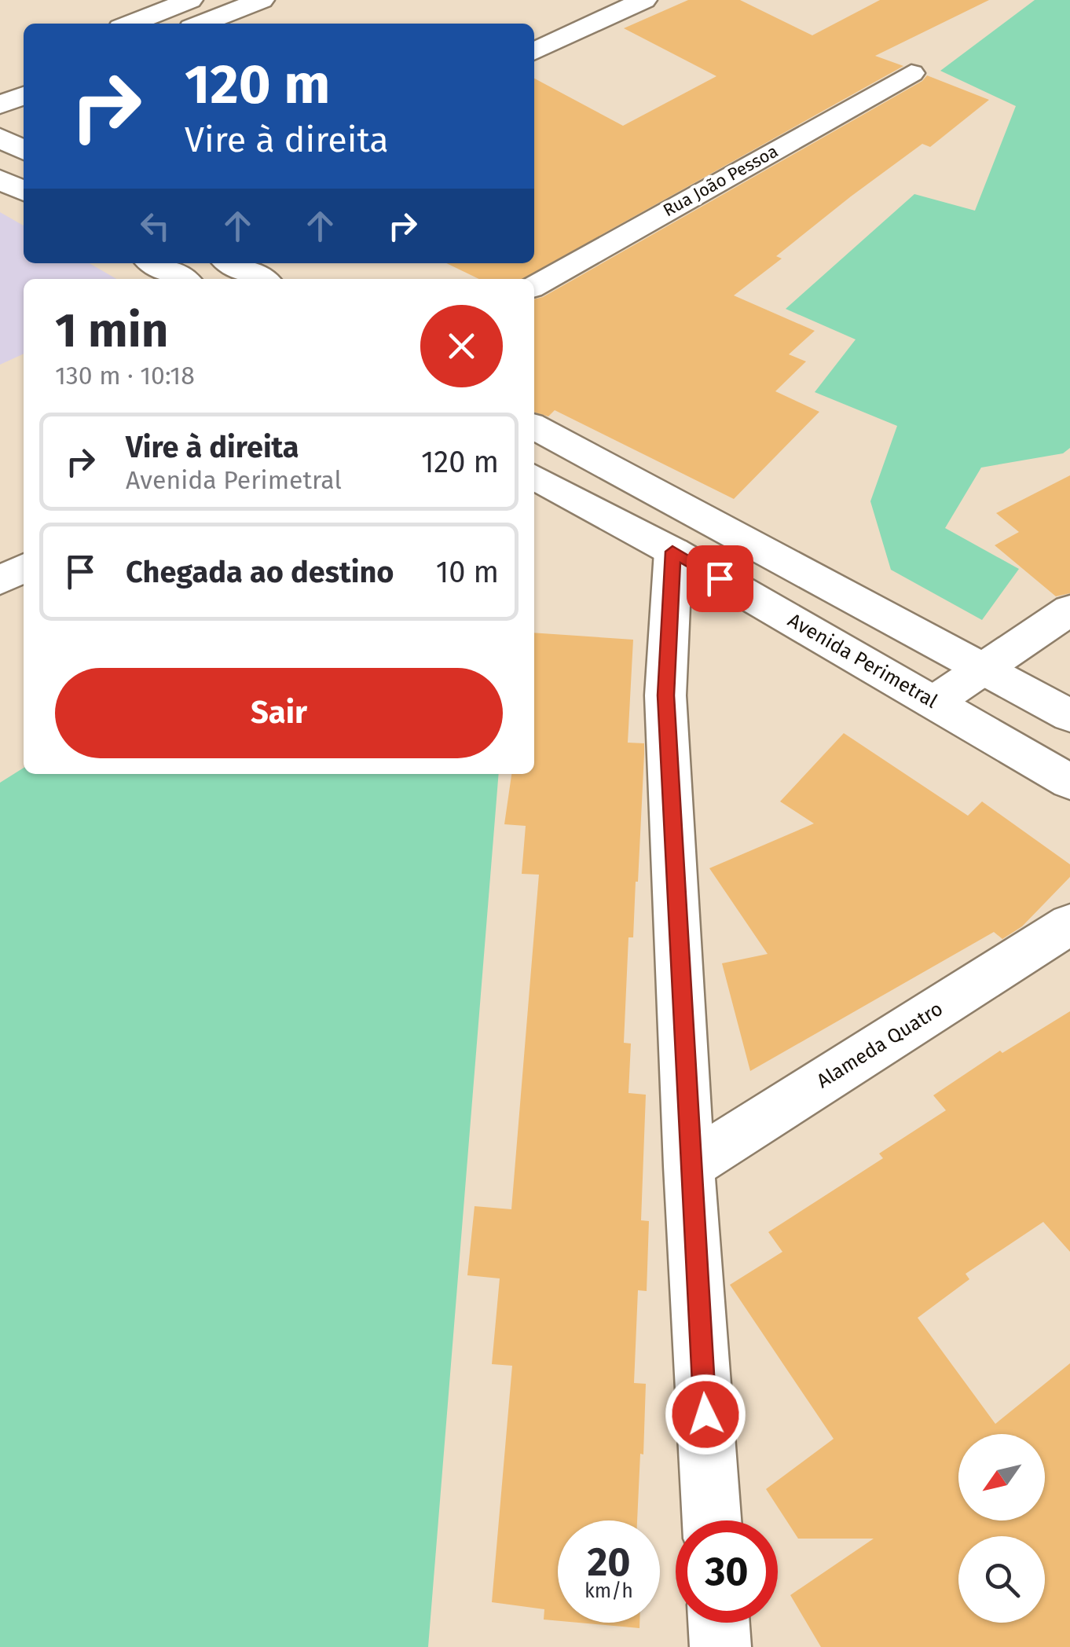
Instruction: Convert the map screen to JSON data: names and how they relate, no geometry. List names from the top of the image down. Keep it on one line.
{"streets":{"street":["Rua João Pessoa","Avenida Perimetral","Alameda Quatro"]},"north":"bottom left","page":{"turn":["120 m","Vire à direita"],"heading":["1 min","130 m · 10:18"],"list":[{"name":"Vire à direita","note":"Avenida Perimetral","value":"120 m"},{"name":"Chegada ao destino","value":"10 m"}],"buttons":"Sair","speed":"20 km/h","limit":"30"}}
